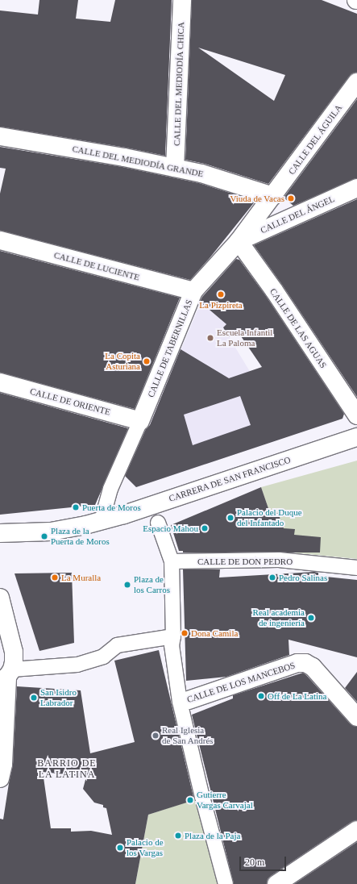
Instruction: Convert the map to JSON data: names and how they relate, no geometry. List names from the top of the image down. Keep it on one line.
{"streets":{"street":["CALLE DEL MEDIODÍA CHICA","CALLE DEL ÁGUILA","CALLE DEL MEDIODÍA GRANDE","CALLE DEL ÁNGEL","CALLE DE LUCIENTE","CALLE DE LAS AGUAS","CALLE DE TABERNILLAS","CALLE DE ORIENTE","CARRERA DE SAN FRANCISCO","CALLE DE DON PEDRO","CALLE DE LOS MANCEBOS"]},"crossings":[["CALLE DEL MEDIODÍA CHICA","CALLE DEL MEDIODÍA GRANDE"],["CALLE DEL ÁGUILA","CALLE DEL MEDIODÍA GRANDE"],["CALLE DEL ÁGUILA","CALLE DE TABERNILLAS"],["CALLE DEL MEDIODÍA GRANDE","CALLE DE TABERNILLAS"],["CALLE DEL ÁNGEL","CALLE DE LAS AGUAS"],["CALLE DEL ÁNGEL","CALLE DE TABERNILLAS"],["CALLE DE LUCIENTE","CALLE DE TABERNILLAS"],["CALLE DE LAS AGUAS","CALLE DE TABERNILLAS"],["CALLE DE TABERNILLAS","CALLE DE ORIENTE"],["CALLE DE TABERNILLAS","CARRERA DE SAN FRANCISCO"]],"districts":["BARRIO DE LA LATINA"],"places":["Viuda de Vacas","La Pizpireta","Escuela Infantil La Paloma","La Copita Asturiana","Puerta de Moros","Palacio del Duque del Infantado","Espacio Mahou","Plaza de la Puerta de Moros","La Muralla","Pedro Salinas","Plaza de los Carros","Real academia de ingeniería","Dona Camila","Off de La Latina","San Isidro Labrador","Real Iglesia de San Andrés","Gutierre Vargas Carvajal","Plaza de la Paja","Palacio de los Vargas"],"scale_bar":"20 m"}
